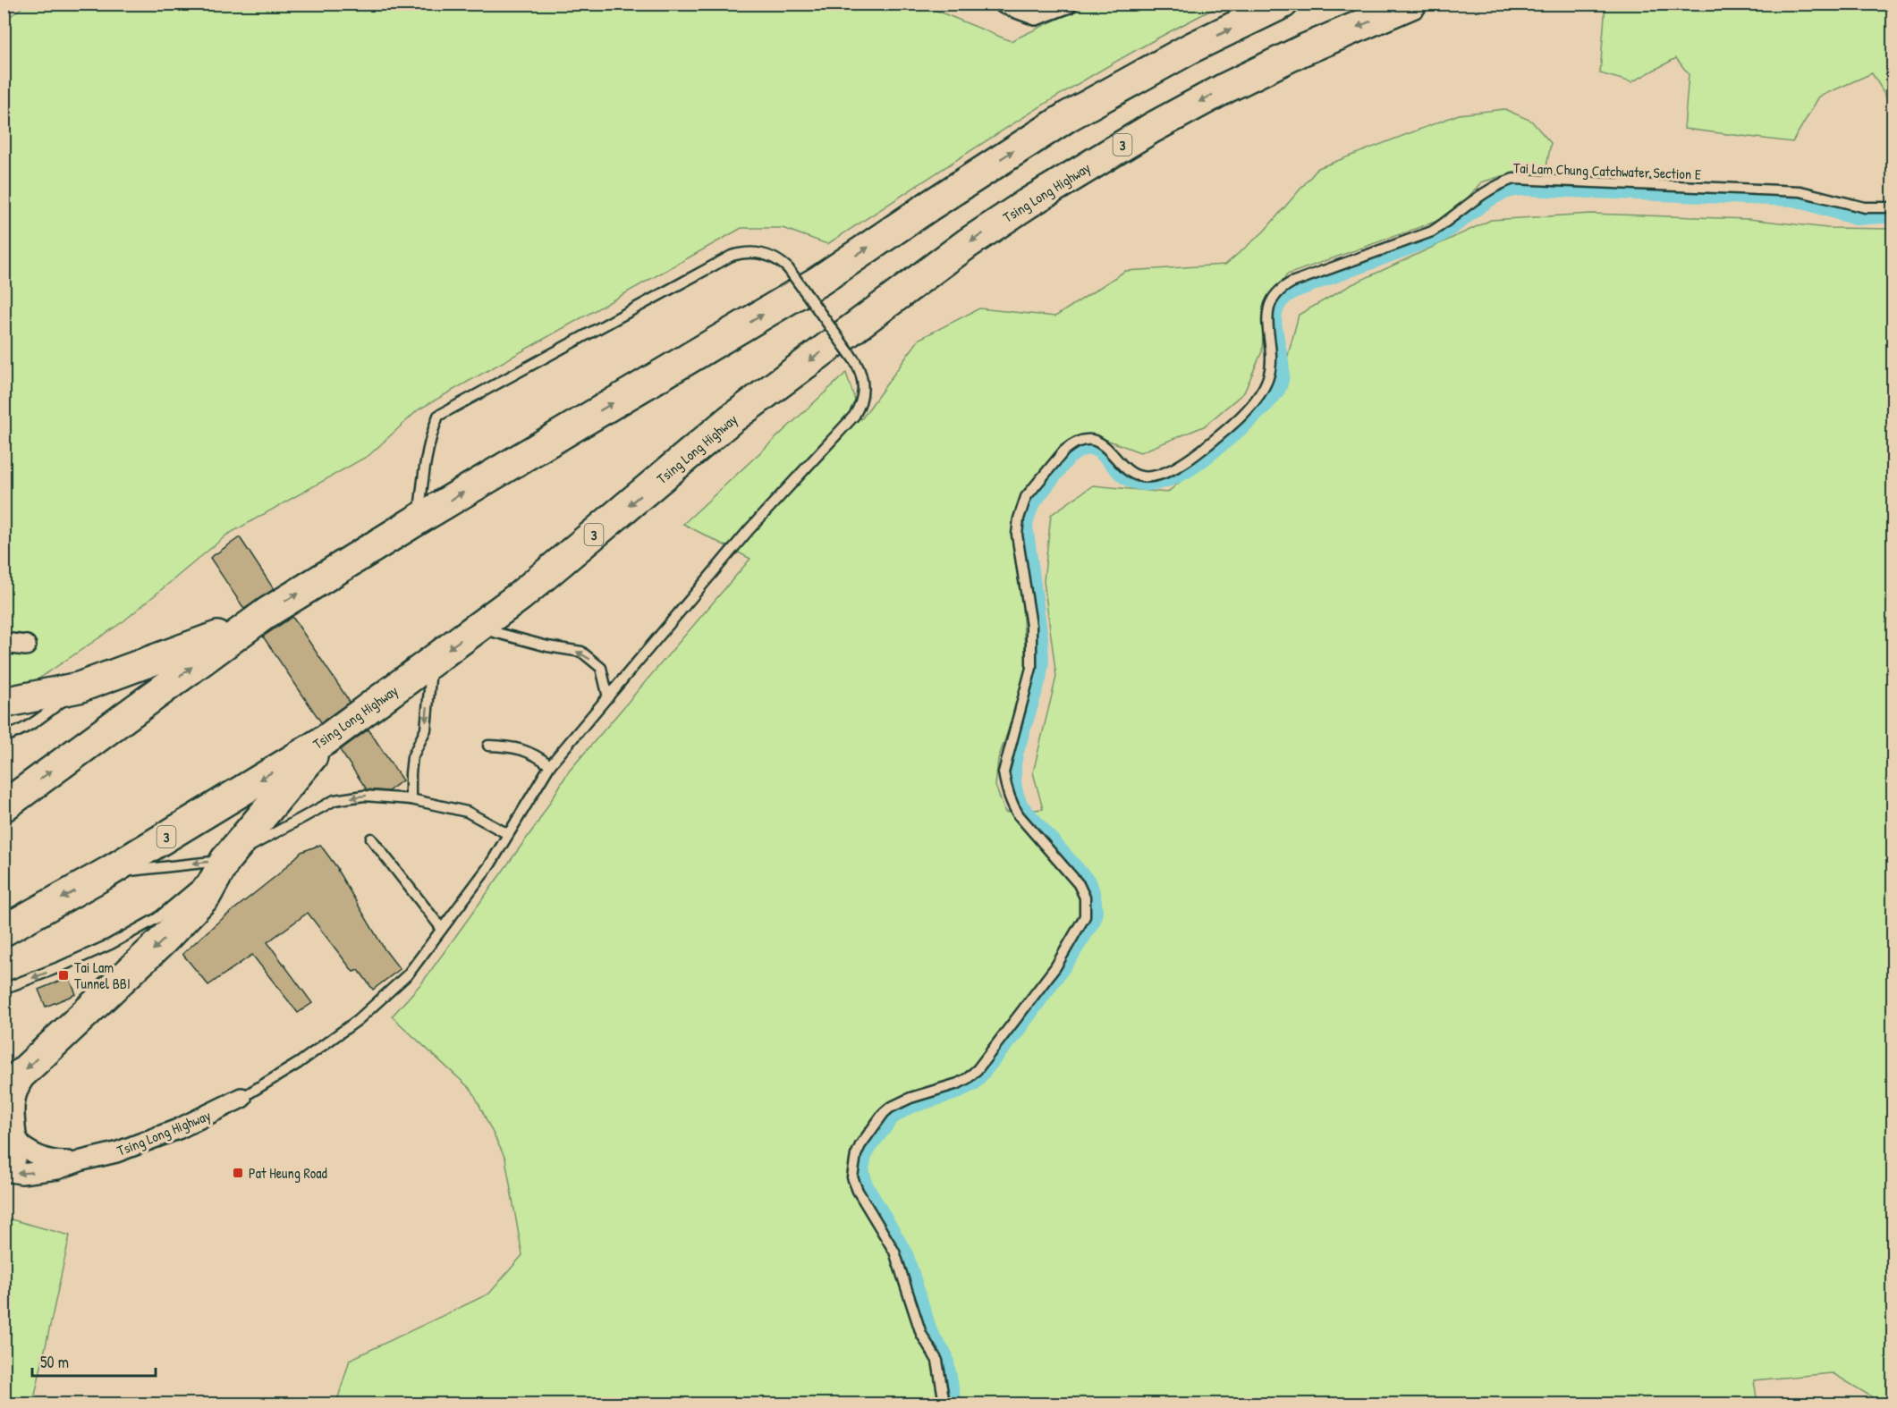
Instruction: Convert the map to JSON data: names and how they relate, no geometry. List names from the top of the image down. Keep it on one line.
{"streets":{"highway":["3","Tsing Long Highway"],"lane":["Tai Lam Chung Catchwater Section E"]},"places":{"transit":["Tai Lam Tunnel BBI","Pat Heung Road"]},"scale_bar":"50 m"}
